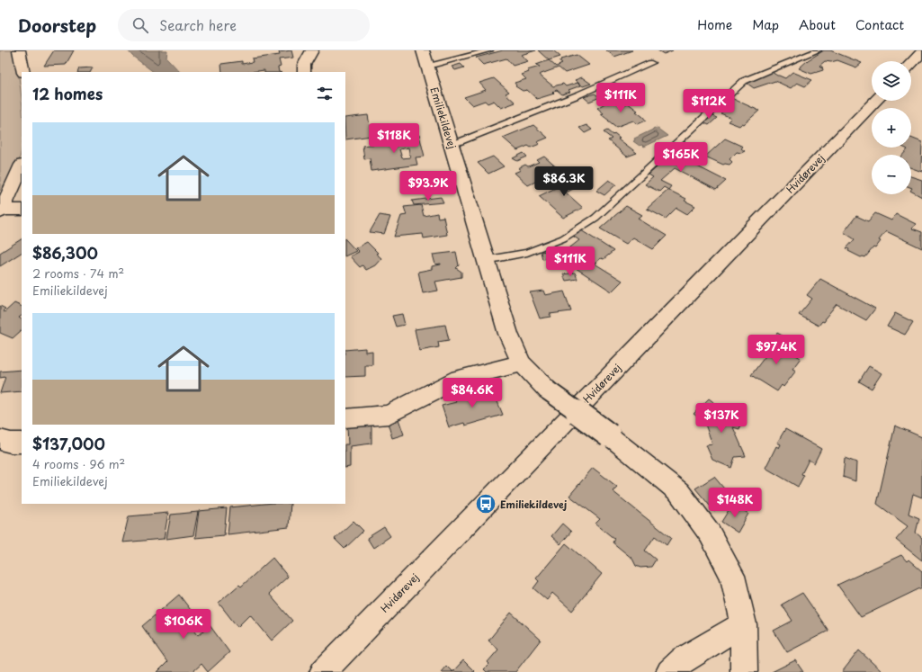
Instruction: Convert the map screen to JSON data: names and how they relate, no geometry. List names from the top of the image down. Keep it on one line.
{"streets":{"street":["Emiliekildevej","Hvidørevej"]},"places":{"bus stop":["Emiliekildevej"]},"page":{"header":"Doorstep","search":"Search here","nav":["Home","Map","About","Contact"],"map_buttons":["+","−"],"heading":"12 homes","price":["$111K","$112K","$118K","$165K","$86.3K","$93.9K","$111K","$97.4K","$84.6K","$137K","$148K","$106K"],"list":[{"name":"$86,300","note":"2 rooms · 74 m² · Emiliekildevej"},{"name":"$137,000","note":"4 rooms · 96 m² · Emiliekildevej"}]}}
